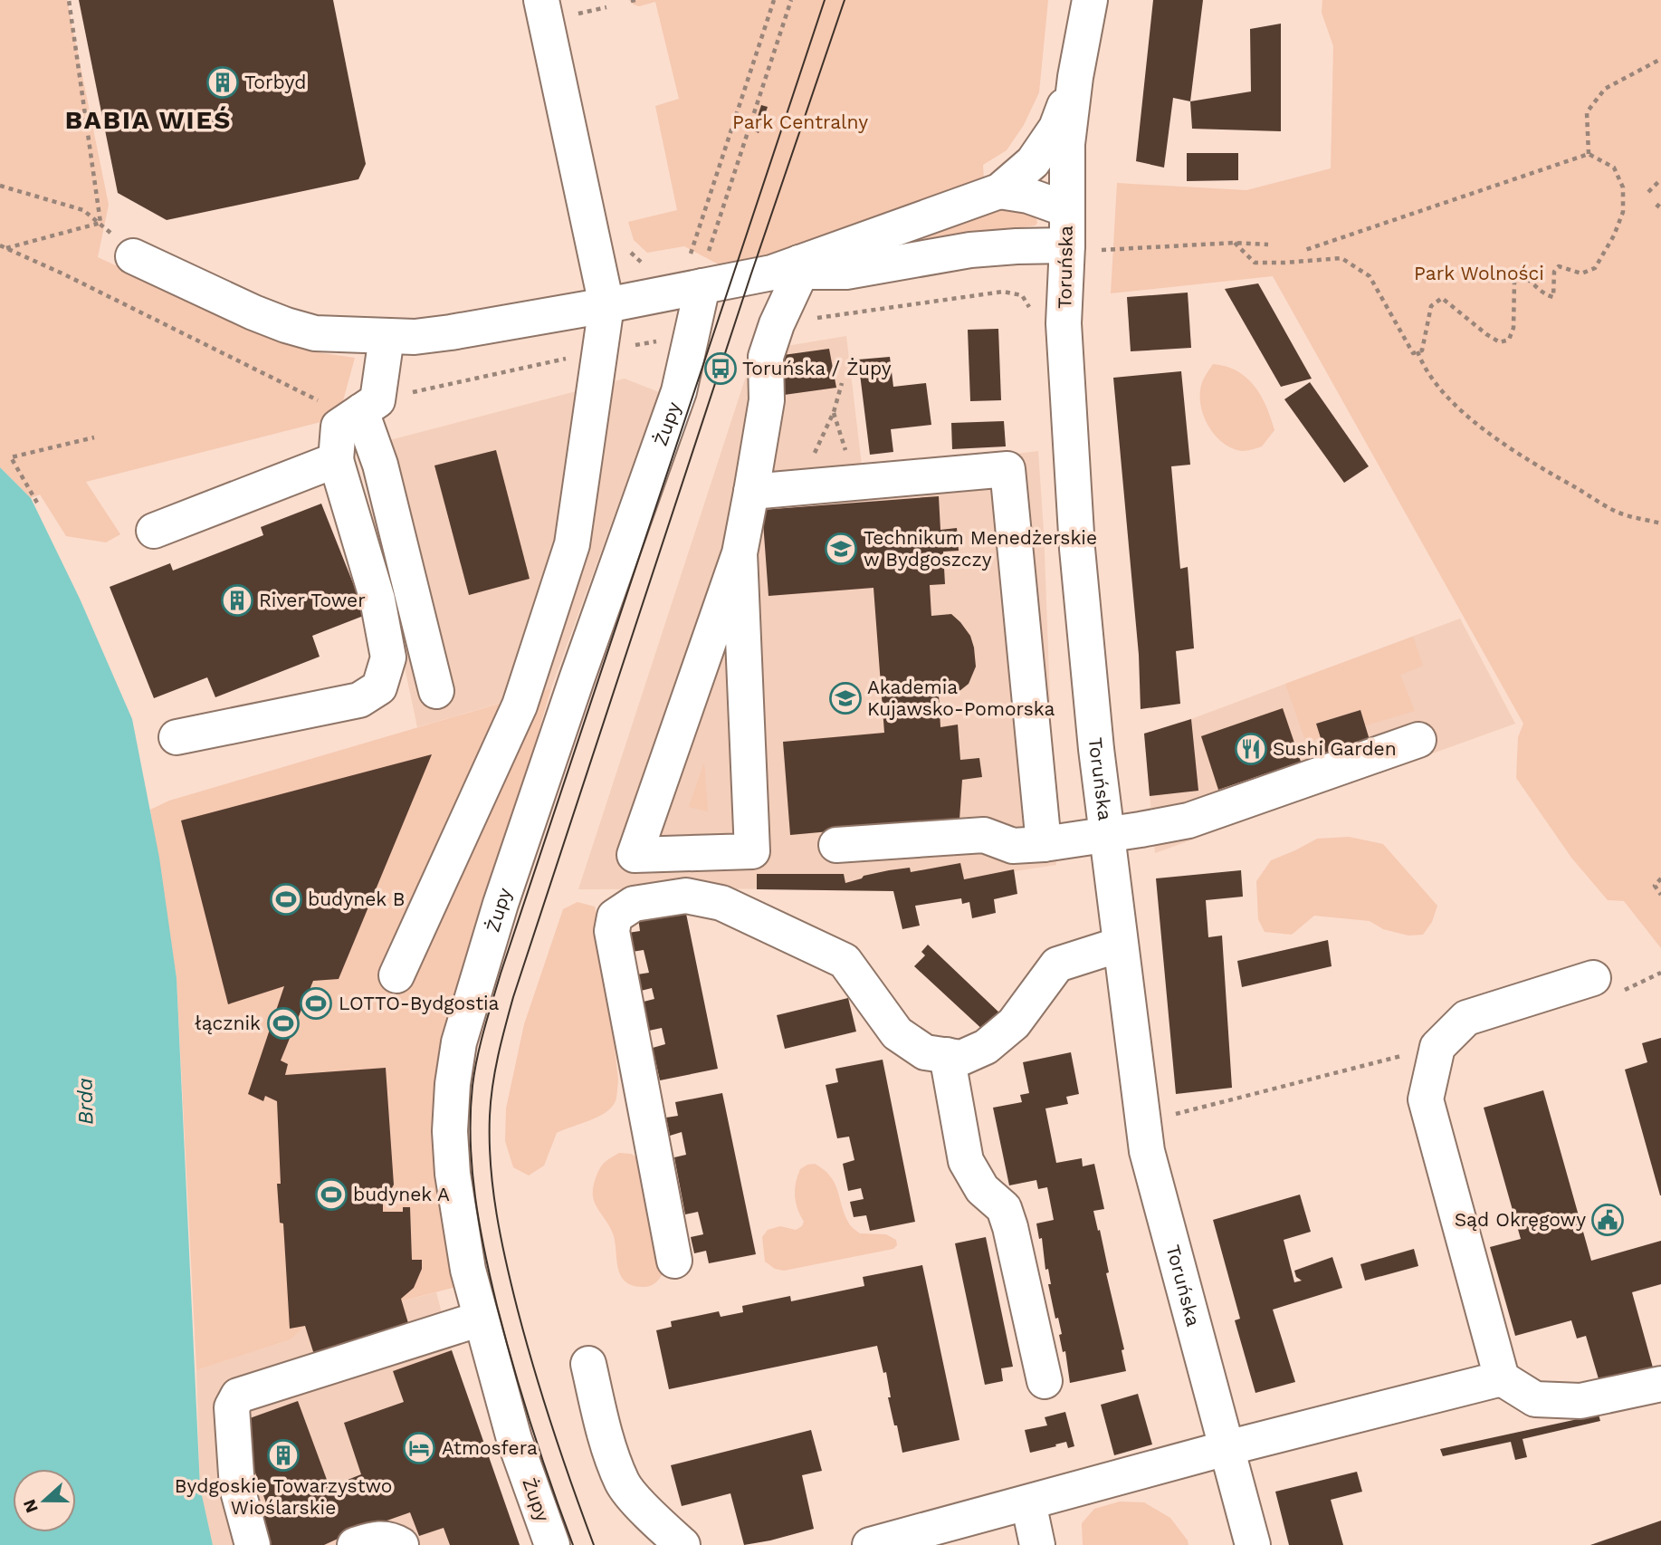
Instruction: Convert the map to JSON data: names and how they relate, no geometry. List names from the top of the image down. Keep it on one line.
{"streets":{"street":["Toruńska","Żupy"]},"districts":["BABIA WIEŚ"],"water":["Brda"],"parks":["Park Centralny","Park Wolności"],"places":{"building":["Torbyd","River Tower","Bydgoskie Towarzystwo Wioślarskie"],"bus stop":["Toruńska / Żupy"],"school or university":["Technikum Menedżerskie w Bydgoszczy","Akademia Kujawsko-Pomorska"],"restaurant":["Sushi Garden"],"sports":["budynek B","LOTTO-Bydgostia","łącznik","budynek A"],"public building":["Sąd Okręgowy"],"hotel":["Atmosfera"]},"north":"left"}
